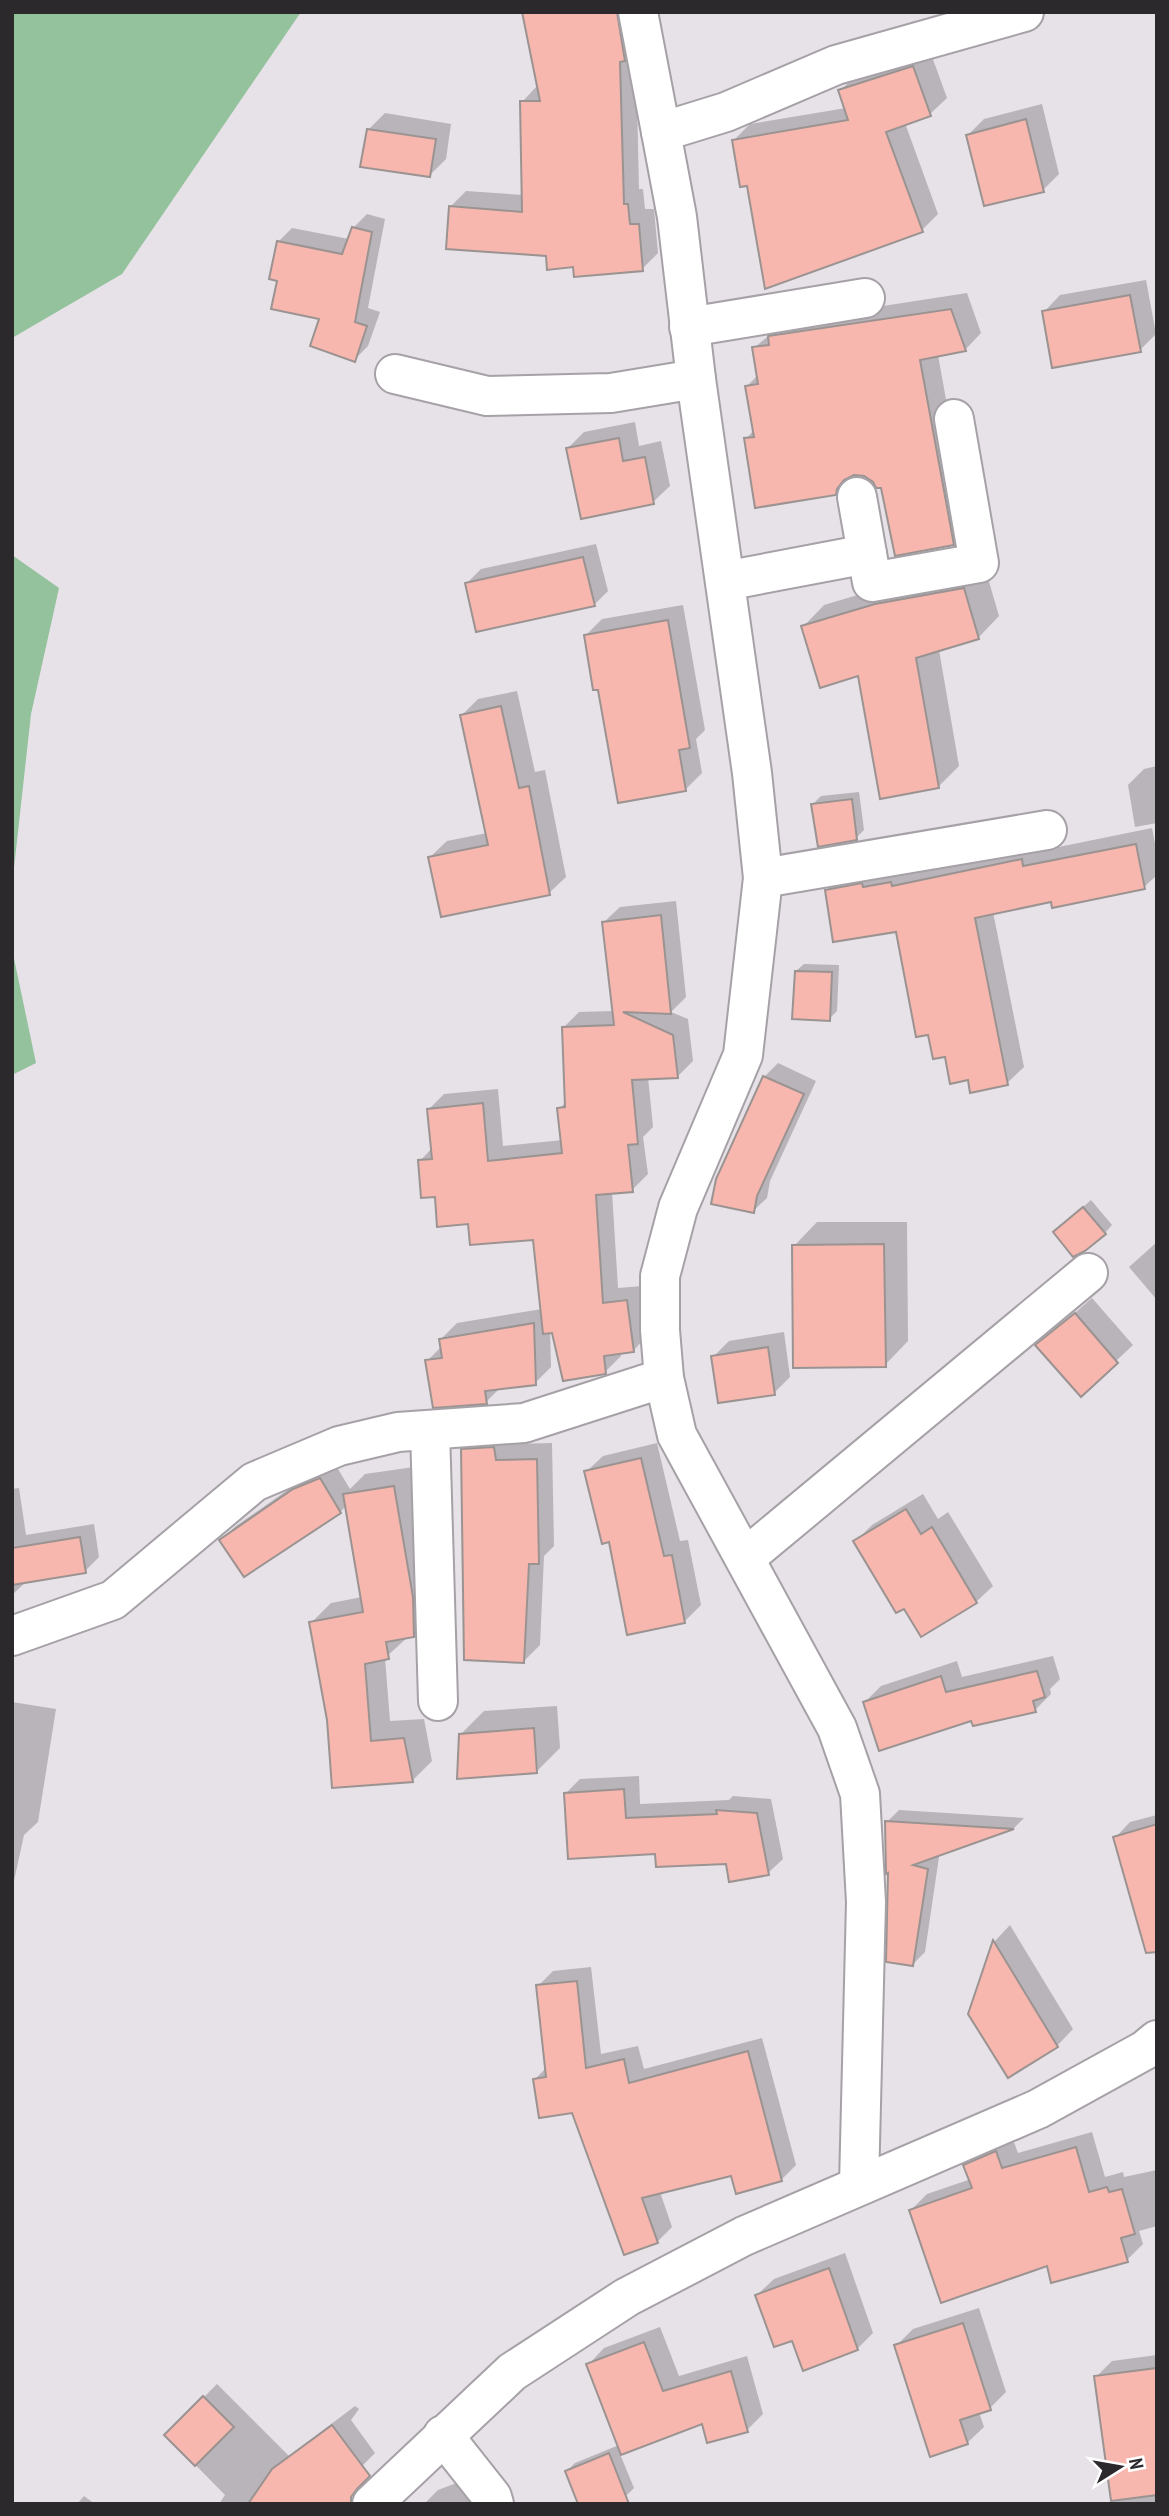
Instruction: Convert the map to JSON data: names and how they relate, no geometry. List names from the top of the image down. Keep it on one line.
{"north":"right"}
